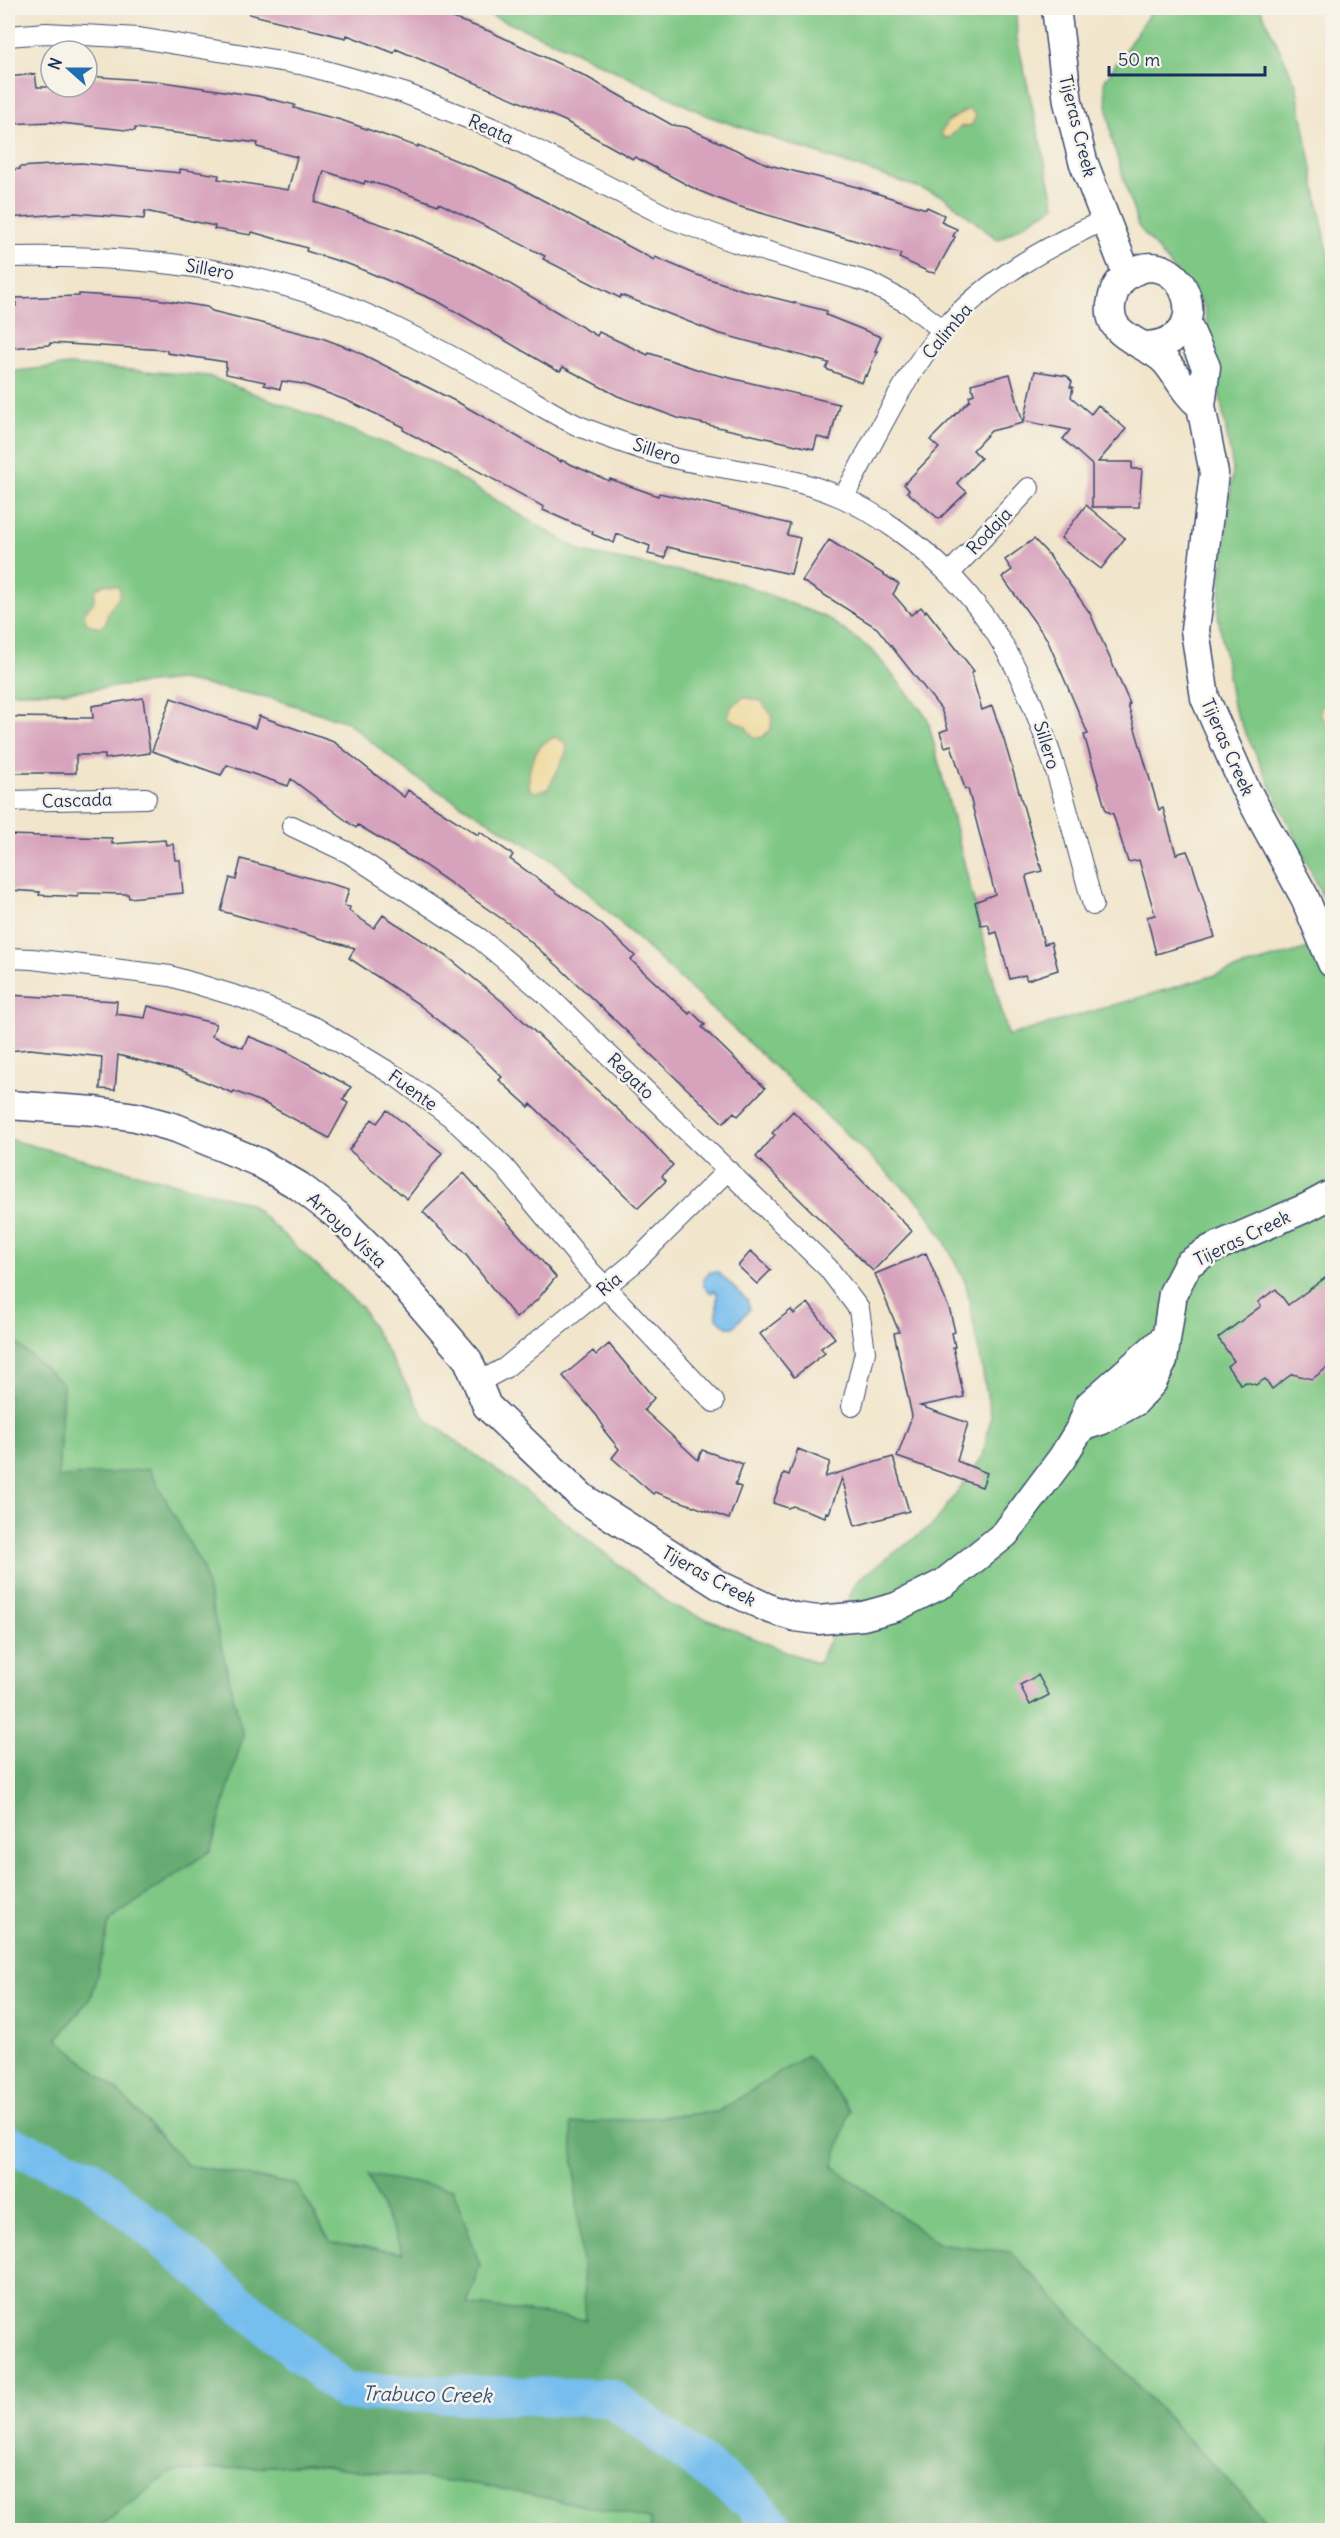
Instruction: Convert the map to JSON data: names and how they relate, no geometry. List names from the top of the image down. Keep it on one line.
{"streets":{"street":["Tijeras Creek","Reata","Sillero","Calimba","Rodaja","Cascada","Regato","Fuente","Arroyo Vista","Ria"]},"crossings":[["Tijeras Creek","Calimba"],["Tijeras Creek","Arroyo Vista"],["Tijeras Creek","Ria"],["Reata","Calimba"],["Sillero","Calimba"],["Sillero","Rodaja"],["Regato","Ria"],["Fuente","Ria"],["Arroyo Vista","Ria"]],"water":["Trabuco Creek"],"scale_bar":"50 m","north":"left"}
